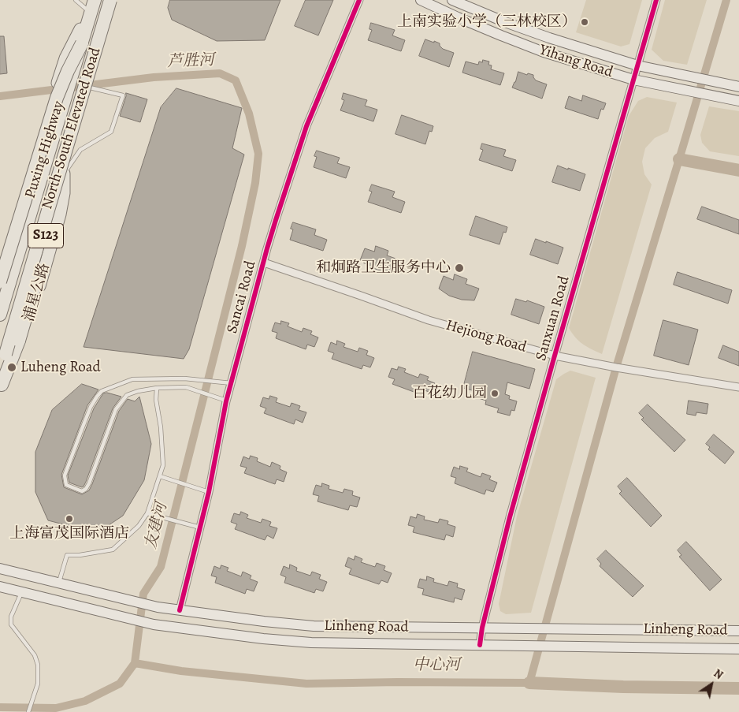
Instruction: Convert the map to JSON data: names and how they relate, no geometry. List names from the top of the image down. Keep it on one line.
{"streets":{"highway":["North-South Elevated Road"],"main road":["Yihang Road","Puxing Highway","S123","浦星公路","Linheng Road"],"street":["Sancai Road","Sanxuan Road","Hejiong Road"]},"crossings":[["Yihang Road","Sanxuan Road"],["Puxing Highway","浦星公路"],["Sancai Road","Hejiong Road"],["Sancai Road","Linheng Road"],["Sanxuan Road","Hejiong Road"],["Sanxuan Road","Linheng Road"]],"water":["芦胜河","友建河","中心河"],"places":["上南实验小学（三林校区）","和炯路卫生服务中心","Luheng Road","百花幼儿园","上海富茂国际酒店"],"north":"top right"}
